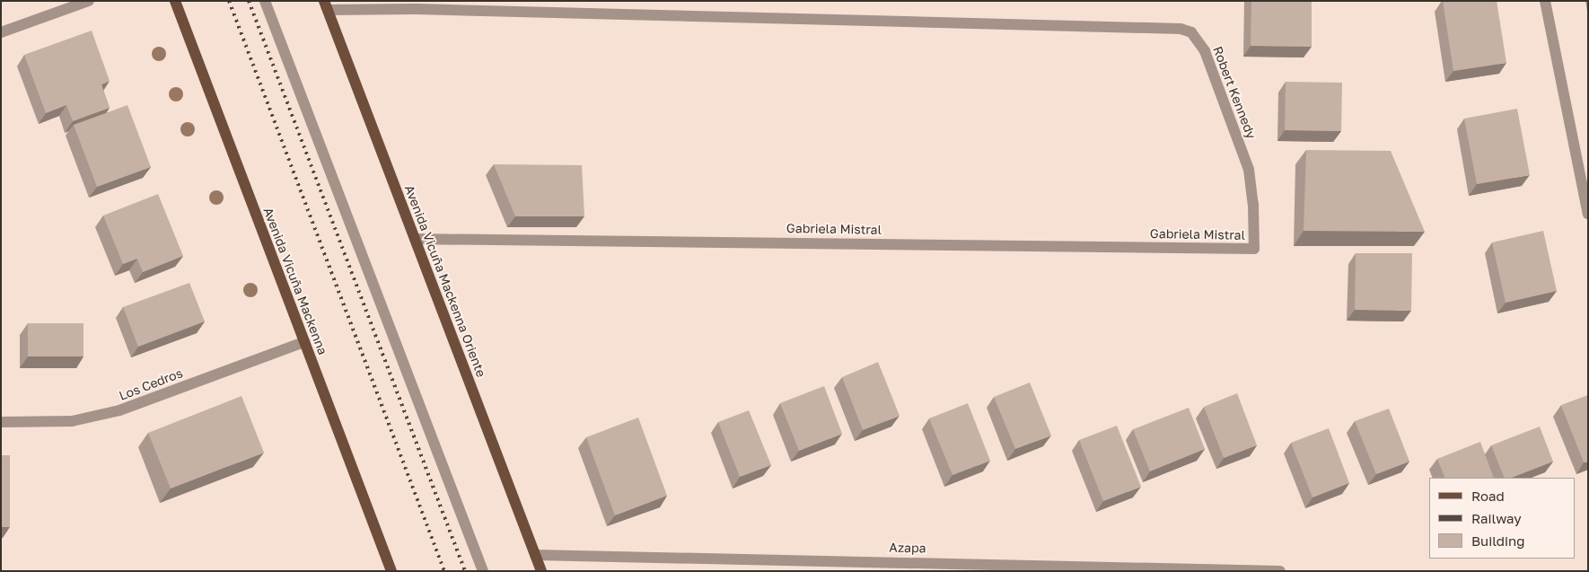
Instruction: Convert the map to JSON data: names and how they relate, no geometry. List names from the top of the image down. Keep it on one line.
{"streets":{"main road":["Avenida Vicuña Mackenna","Avenida Vicuña Mackenna Oriente"],"street":["Robert Kennedy","Gabriela Mistral","Los Cedros","Azapa"]},"crossings":[["Robert Kennedy","Gabriela Mistral"],["Robert Kennedy","Avenida Vicuña Mackenna Oriente"],["Gabriela Mistral","Avenida Vicuña Mackenna Oriente"],["Avenida Vicuña Mackenna","Los Cedros"],["Avenida Vicuña Mackenna Oriente","Azapa"]],"legend":["Road","Railway","Building"]}
